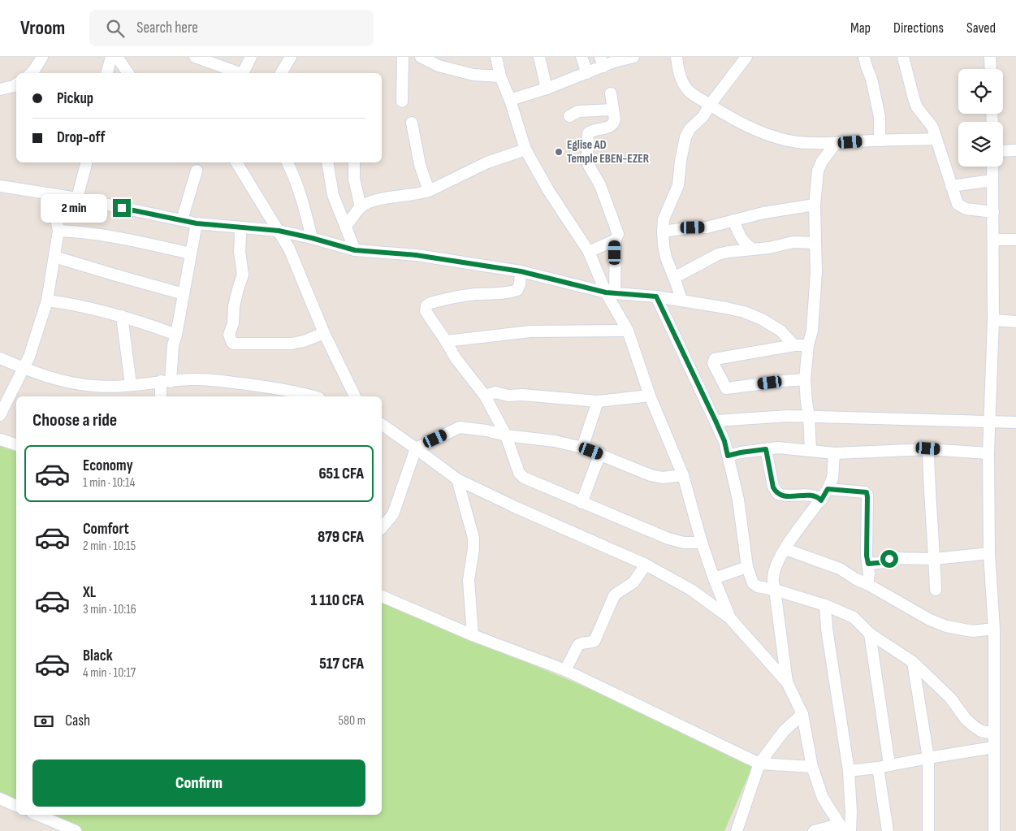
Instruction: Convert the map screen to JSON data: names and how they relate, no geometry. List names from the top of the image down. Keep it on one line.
{"places":["Eglise AD Temple EBEN-EZER"],"page":{"header":"Vroom","search":"Search here","nav":["Map","Directions","Saved"],"banner":["Pickup","Drop-off"],"bubble":"2 min","heading":"Choose a ride","list":[{"name":"Economy","note":"1 min · 10:14","value":"651 CFA"},{"name":"Comfort","note":"2 min · 10:15","value":"879 CFA"},{"name":"XL","note":"3 min · 10:16","value":"1 110 CFA"},{"name":"Black","note":"4 min · 10:17","value":"517 CFA"}],"pay":["Cash","580 m"],"buttons":"Confirm"}}
